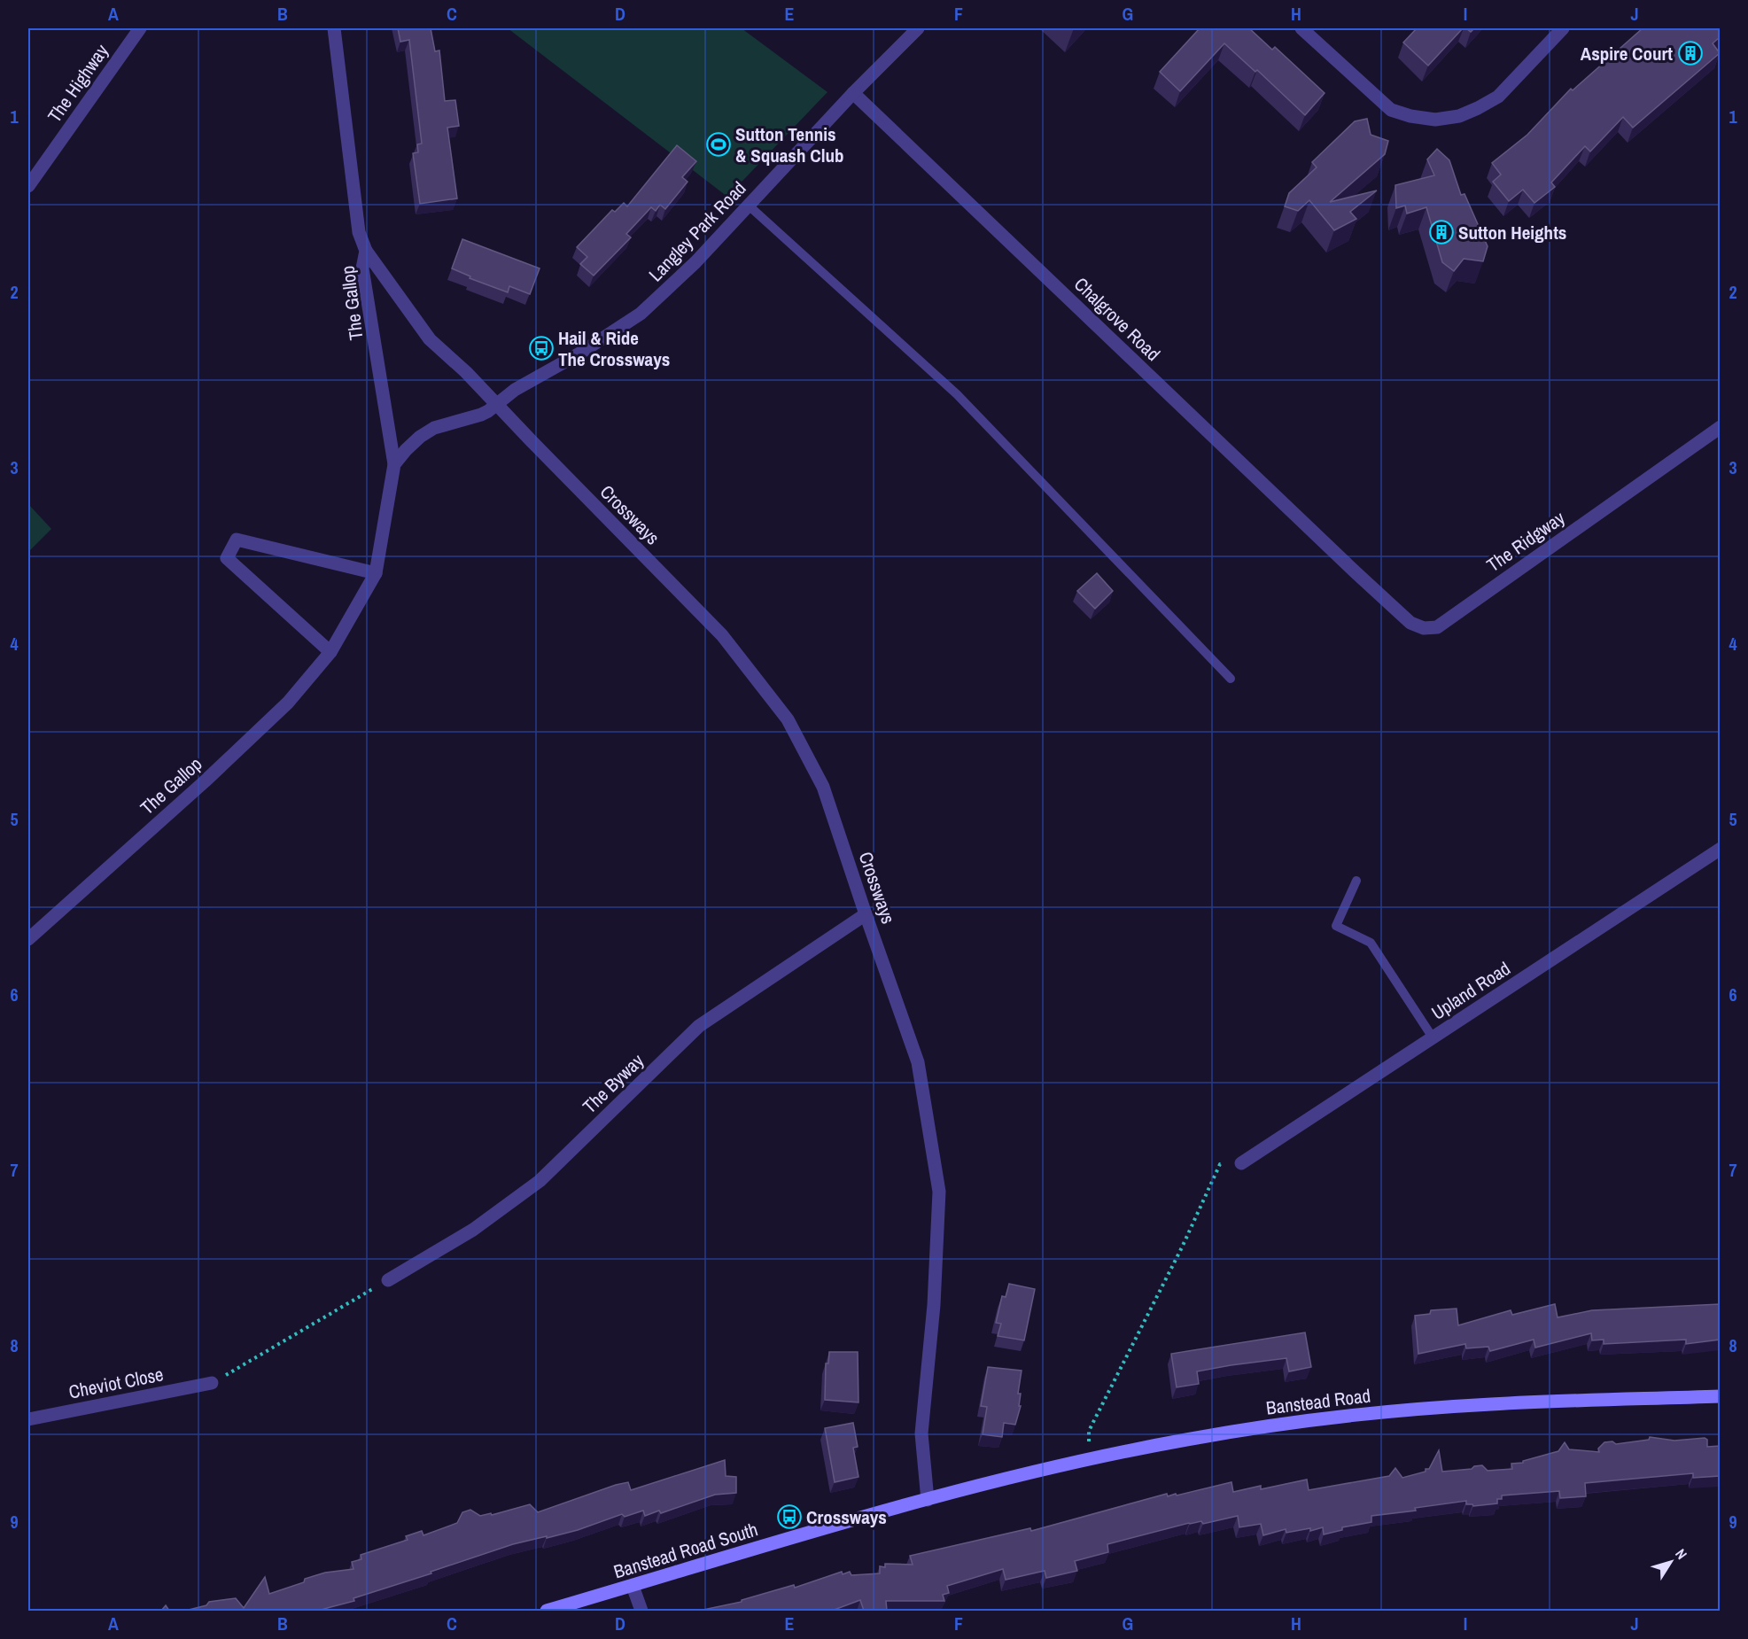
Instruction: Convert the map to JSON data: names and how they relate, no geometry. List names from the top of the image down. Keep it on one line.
{"streets":{"street":["The Highway","Langley Park Road","The Gallop","Chalgrove Road","Crossways","The Ridgway","Upland Road","The Byway","Cheviot Close","Banstead Road","Banstead Road South"]},"crossings":[["Langley Park Road","Chalgrove Road"],["Langley Park Road","Crossways"],["The Gallop","Crossways"],["Chalgrove Road","The Ridgway"],["Crossways","The Byway"],["Crossways","Banstead Road"],["Crossways","Banstead Road South"],["Banstead Road","Banstead Road South"]],"places":{"building":["Aspire Court","Sutton Heights"],"sports":["Sutton Tennis & Squash Club"],"bus stop":["Hail & Ride The Crossways","Crossways"]},"north":"top right","grid":{"columns":["A","B","C","D","E","F","G","H","I","J"],"rows":["1","2","3","4","5","6","7","8","9"]}}
